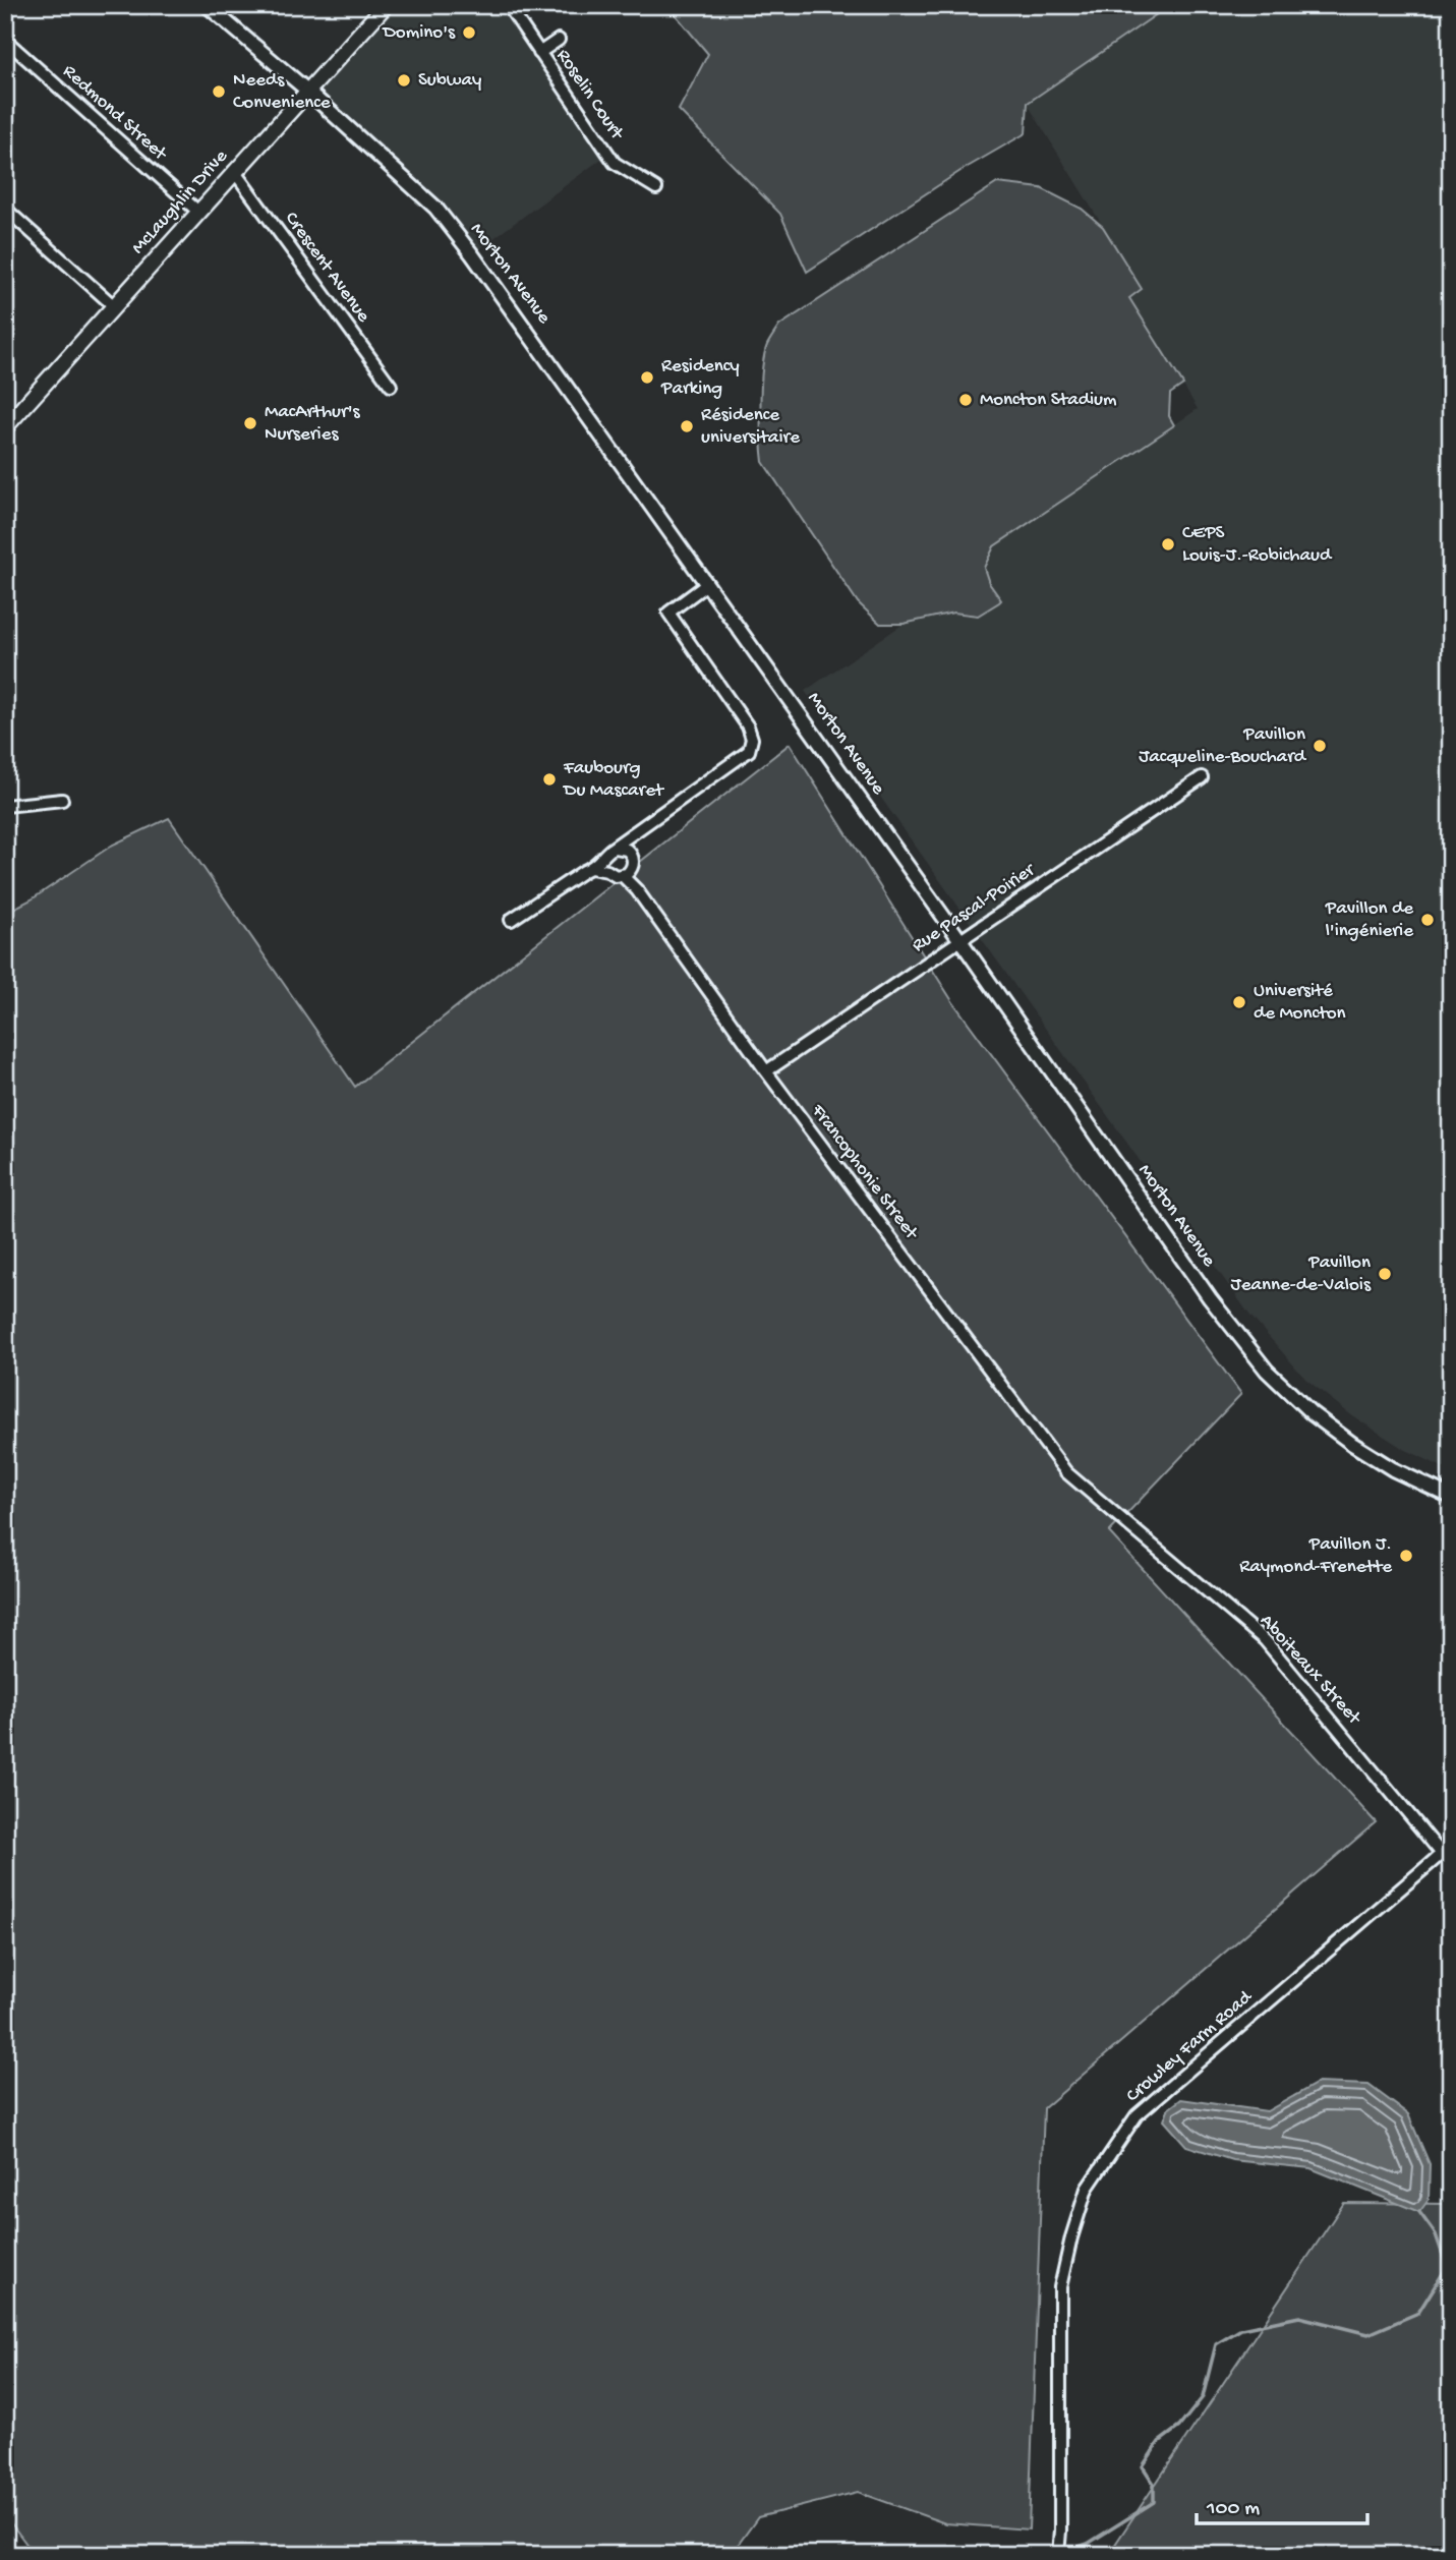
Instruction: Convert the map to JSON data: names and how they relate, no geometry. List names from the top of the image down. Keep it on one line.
{"streets":{"main road":["McLaughlin Drive"],"street":["Roselin Court","Redmond Street","Crescent Avenue","Morton Avenue","Rue Pascal-Poirier","Francophonie Street","Aboiteaux Street","Crowley Farm Road"]},"crossings":[["Redmond Street","McLaughlin Drive"],["McLaughlin Drive","Crescent Avenue"],["McLaughlin Drive","Morton Avenue"],["Morton Avenue","Rue Pascal-Poirier"],["Rue Pascal-Poirier","Francophonie Street"],["Francophonie Street","Aboiteaux Street"],["Aboiteaux Street","Crowley Farm Road"]],"places":["Domino's","Subway","Needs Convenience","Residency Parking","Moncton Stadium","MacArthur's Nurseries","Résidence universitaire","CEPS Louis-J.-Robichaud","Pavillon Jacqueline-Bouchard","Faubourg Du Mascaret","Pavillon de l'ingénierie","Université de Moncton","Pavillon Jeanne-de-Valois","Pavillon J. Raymond-Frenette"],"scale_bar":"100 m"}
